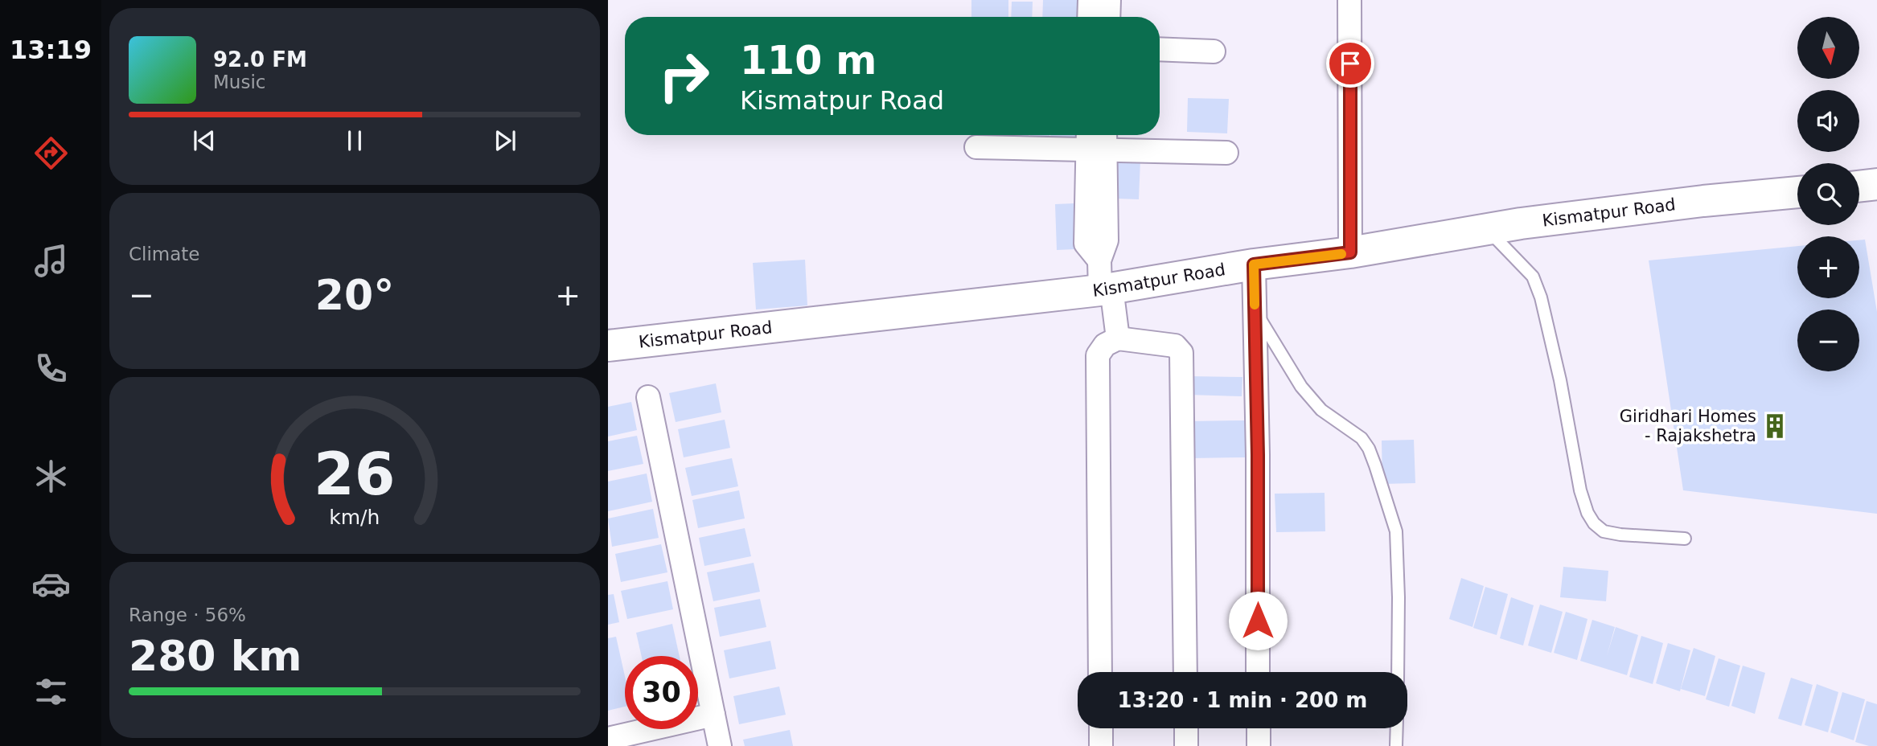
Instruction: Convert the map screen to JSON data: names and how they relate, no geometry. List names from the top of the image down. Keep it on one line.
{"streets":{"street":["Kismatpur Road"]},"places":{"building":["Giridhari Homes - Rajakshetra"]},"north":"bottom","page":{"tabs":"13:19","map_buttons":["+","−"],"turn":["110 m","Kismatpur Road"],"song":["92.0 FM","Music"],"tile":["Climate",["Range · 56%","280 km"]],"heat":["−","20°","+"],"limit":"30","trip":"13:20 · 1 min · 200 m","gauge":["26","km/h"]}}
